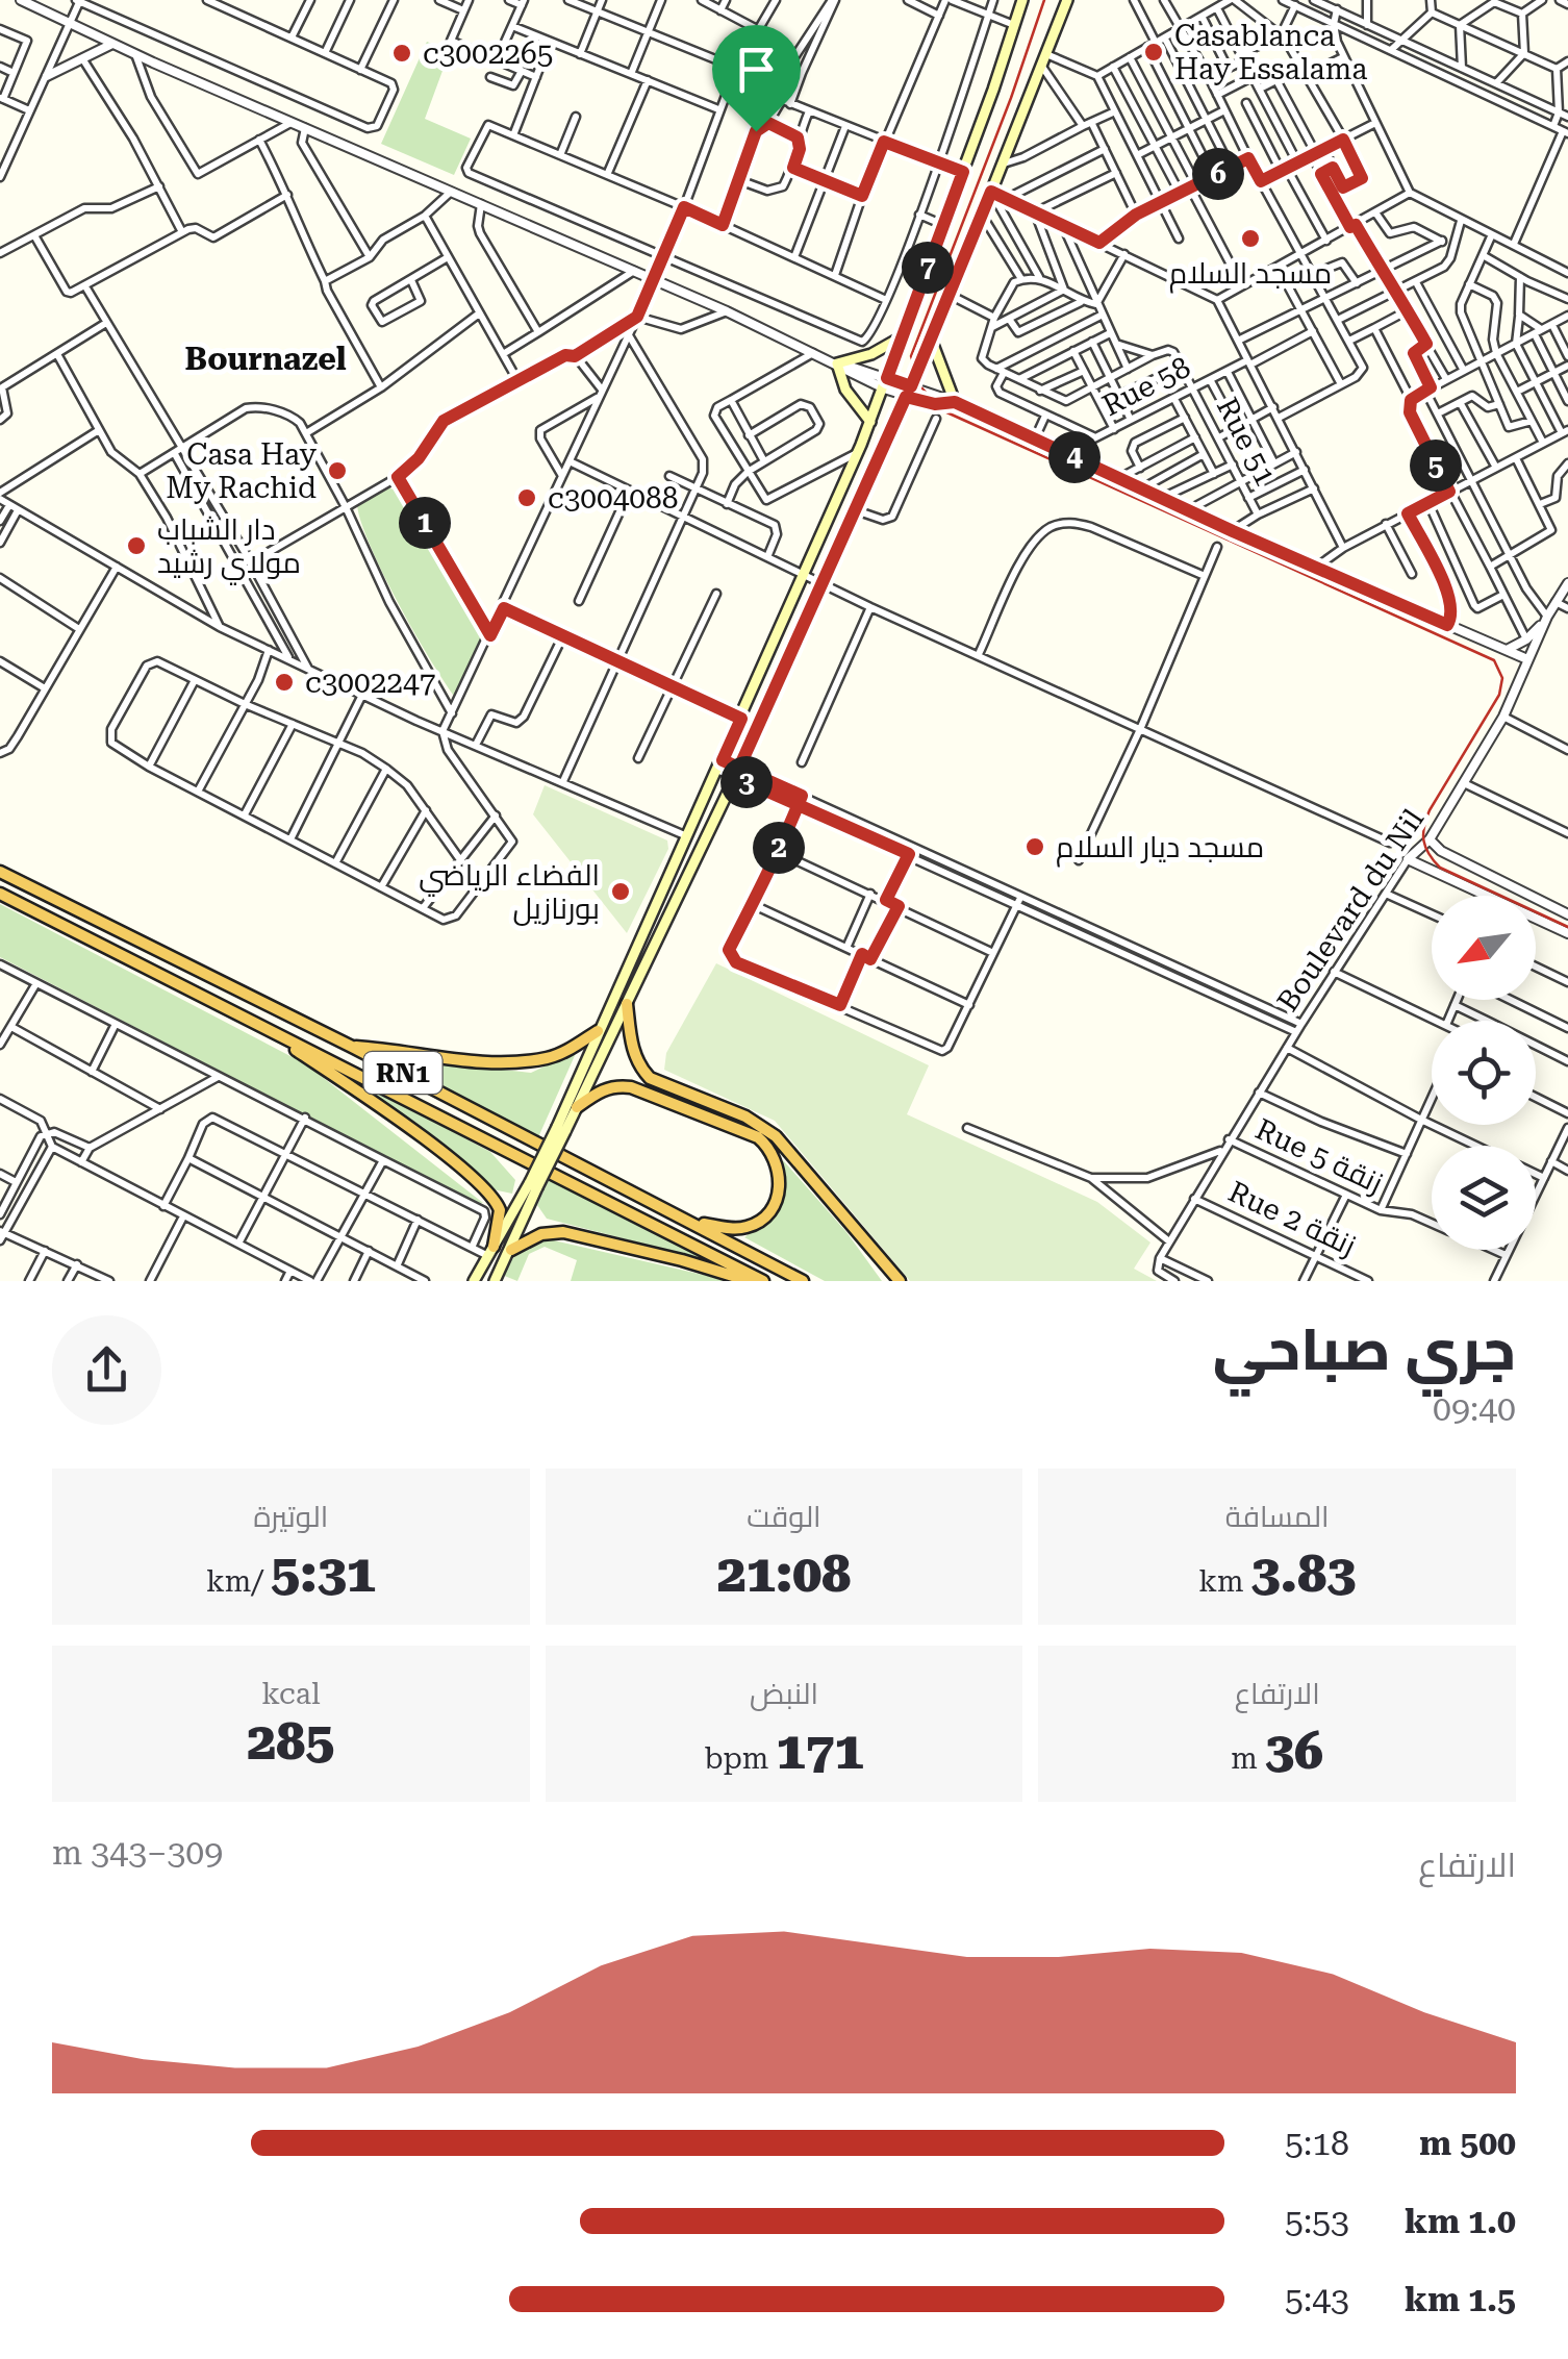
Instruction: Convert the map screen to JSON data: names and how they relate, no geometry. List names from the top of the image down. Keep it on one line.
{"streets":{"highway":["RN1"],"street":["Rue 58","Rue 51","Boulevard du Nil","Rue 5 زنقة","Rue 2 زنقة"]},"crossings":[["Rue 58","Rue 51"],["Boulevard du Nil","Rue 5 زنقة"],["Boulevard du Nil","Rue 2 زنقة"]],"districts":["Bournazel"],"places":["Casablanca Hay Essalama","c3002265","مسجد السلام","Casa Hay My Rachid","c3004088","دار الشباب مولاي رشيد","c3002247","مسجد ديار السلام","الفضاء الرياضي بورنازيل"],"north":"bottom left","page":{"pins":["6","7","4","5","1","3","2"],"heading":["جري صباحي","09:40"],"stats":[["المسافة","3.83 km"],["الوقت","21:08"],["الوتيرة","5:31 /km"],["الارتفاع","36 m"],["النبض","171 bpm"],["kcal","285"]],"chart":["الارتفاع","309–343 m"],"list":[{"name":"500 m","note":"5:18"},{"name":"1.0 km","note":"5:53"},{"name":"1.5 km","note":"5:43"}]}}
